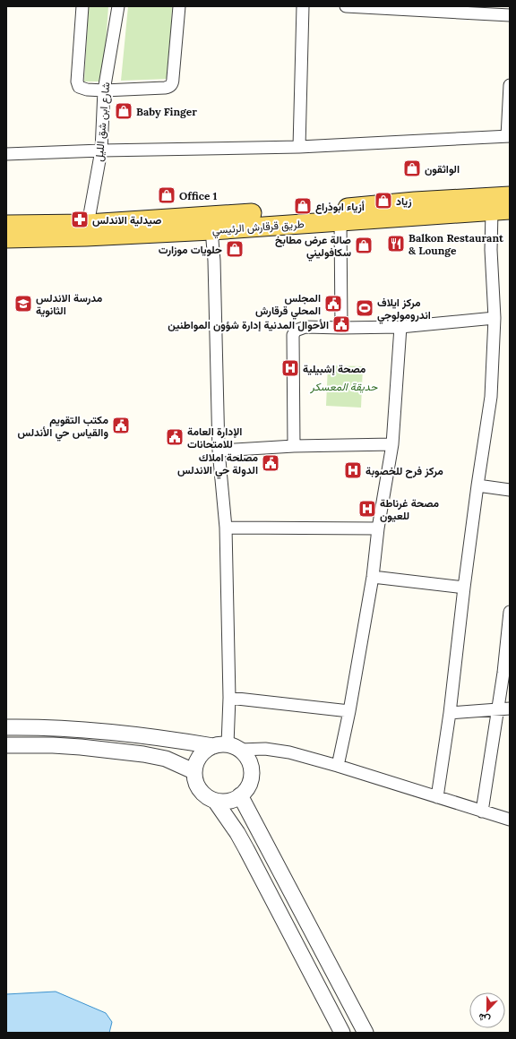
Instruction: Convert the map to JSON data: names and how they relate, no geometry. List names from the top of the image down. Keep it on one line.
{"streets":{"main road":["طريق قرقارش الرئيسي"],"street":["شارع ابن شق الليل"]},"crossings":[["شارع ابن شق الليل","طريق قرقارش الرئيسي"]],"parks":["حديقة المعسكر"],"places":{"shop":["Baby Finger","الواثقون","Office 1","زياد","أزياء ابوذراع","صالة عرض مطابخ سكافوليني","حلويات موزارت"],"pharmacy":["صيدلية الاندلس"],"restaurant":["Balkon Restaurant & Lounge"],"school or university":["مدرسة الاندلس الثانوية"],"public building":["المجلس المحلي قرقارش","الأحوال المدنية إدارة شؤون المواطنين","مكتب التقويم والقياس حي الأندلس","الإدارة العامة للامتحانات","مصلحة املاك الدولة حي الاندلس"],"sports":["مركز ايلاف اندرومولوجي"],"hospital":["مصحة إشبيلية","مركز فرح للخصوبة","مصحة غرناطة للعيون"]},"north":"bottom"}
